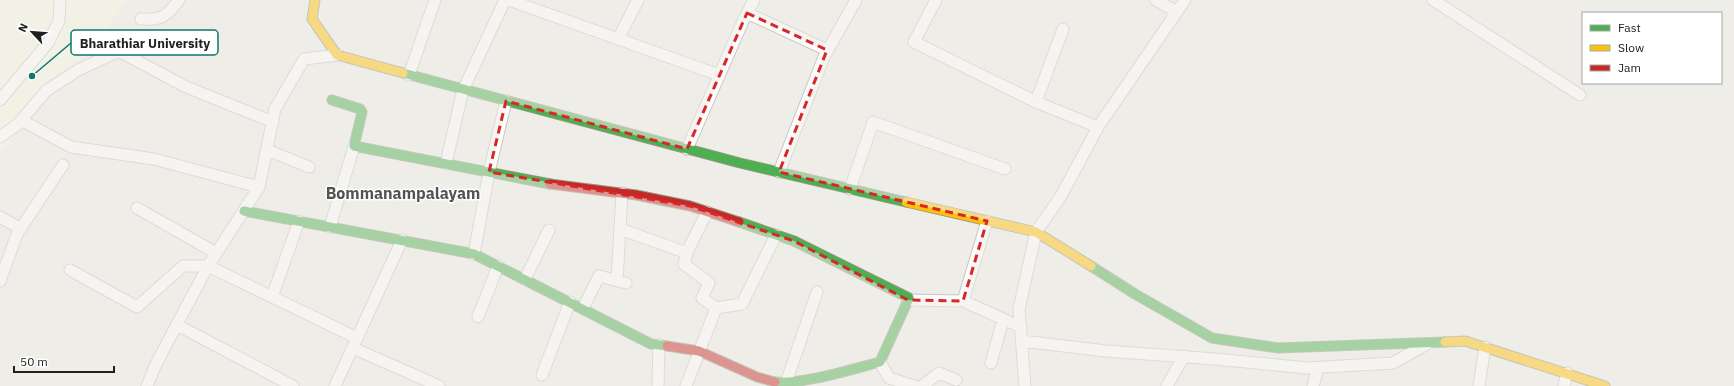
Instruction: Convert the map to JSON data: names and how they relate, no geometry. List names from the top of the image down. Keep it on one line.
{"districts":["Bommanampalayam"],"places":["Bharathiar University"],"legend":["Fast","Slow","Jam"],"scale_bar":"50 m","north":"top left"}
